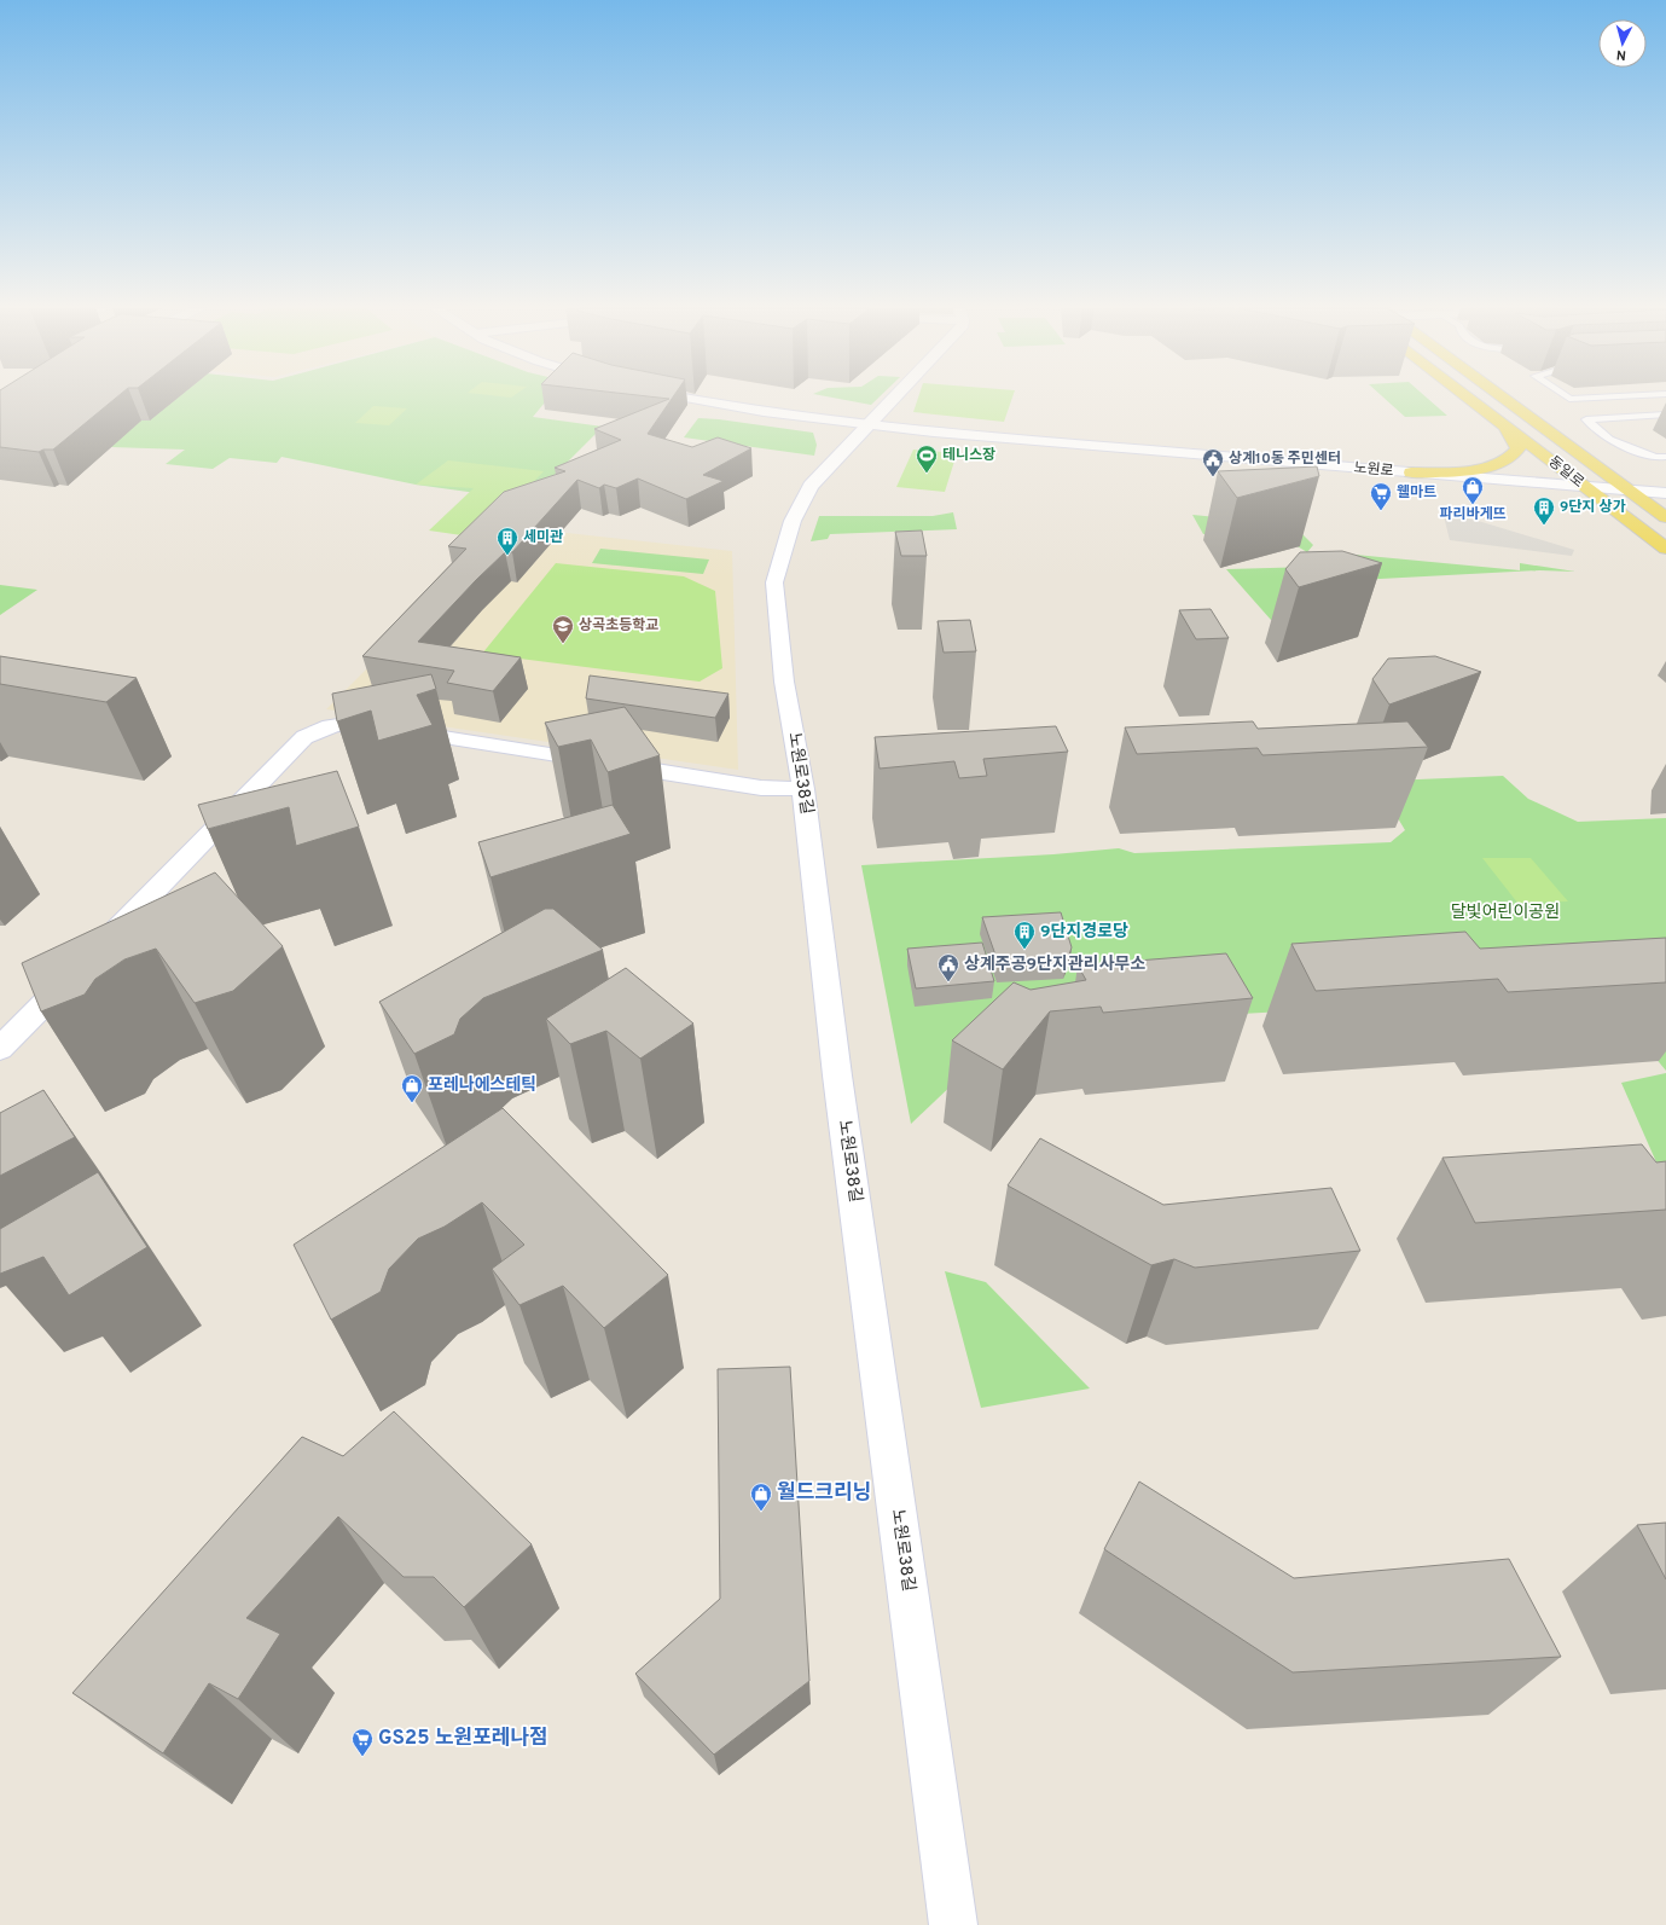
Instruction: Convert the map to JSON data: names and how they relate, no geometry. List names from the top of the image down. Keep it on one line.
{"streets":{"main road":["동일로"],"street":["노원로","노원로38길"]},"crossings":[["노원로","동일로"],["노원로","노원로38길"]],"parks":["달빛어린이공원"],"places":{"sports":["테니스장"],"public building":["상계10동 주민센터","상계주공9단지관리사무소"],"shop":["파리바게뜨","포레나에스테틱","월드크리닝"],"supermarket":["웰마트","GS25 노원포레나점"],"building":["9단지 상가","세미관","9단지경로당"],"school or university":["상곡초등학교"]},"north":"bottom"}
